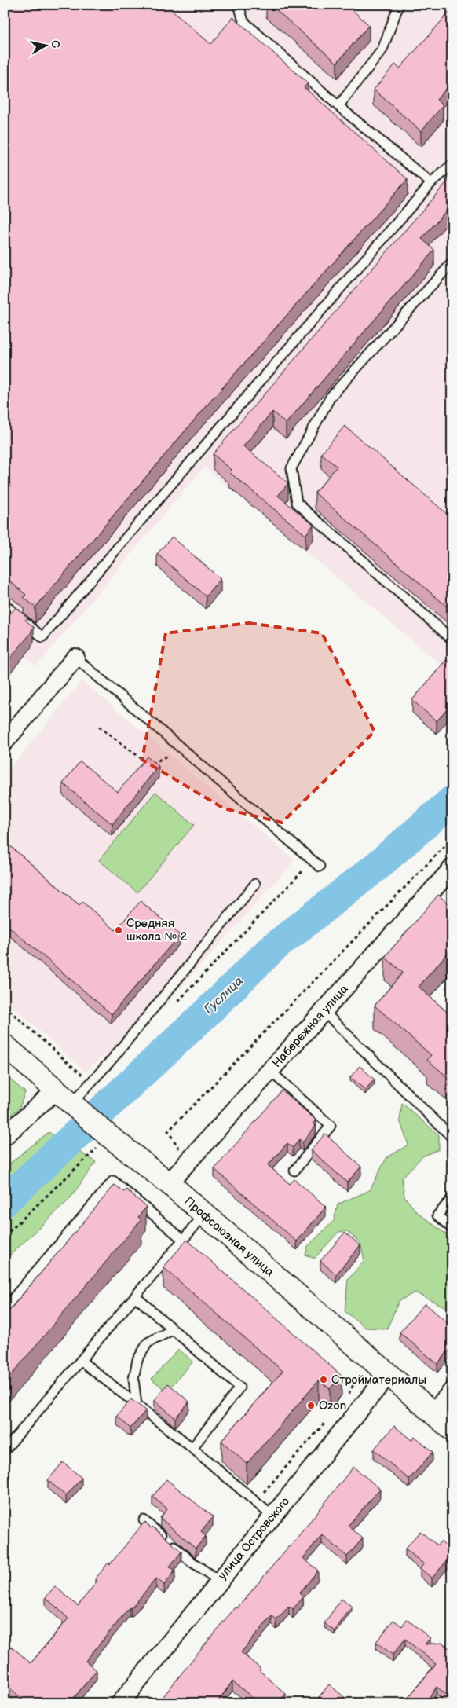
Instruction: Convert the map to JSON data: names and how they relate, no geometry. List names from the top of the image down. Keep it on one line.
{"streets":{"main road":["Профсоюзная улица"],"street":["Набережная улица","улица Островского"]},"crossings":[["Набережная улица","Профсоюзная улица"],["Профсоюзная улица","улица Островского"]],"water":["Гуслица"],"places":["Средняя школа № 2","Стройматериалы","Ozon"],"north":"right"}
